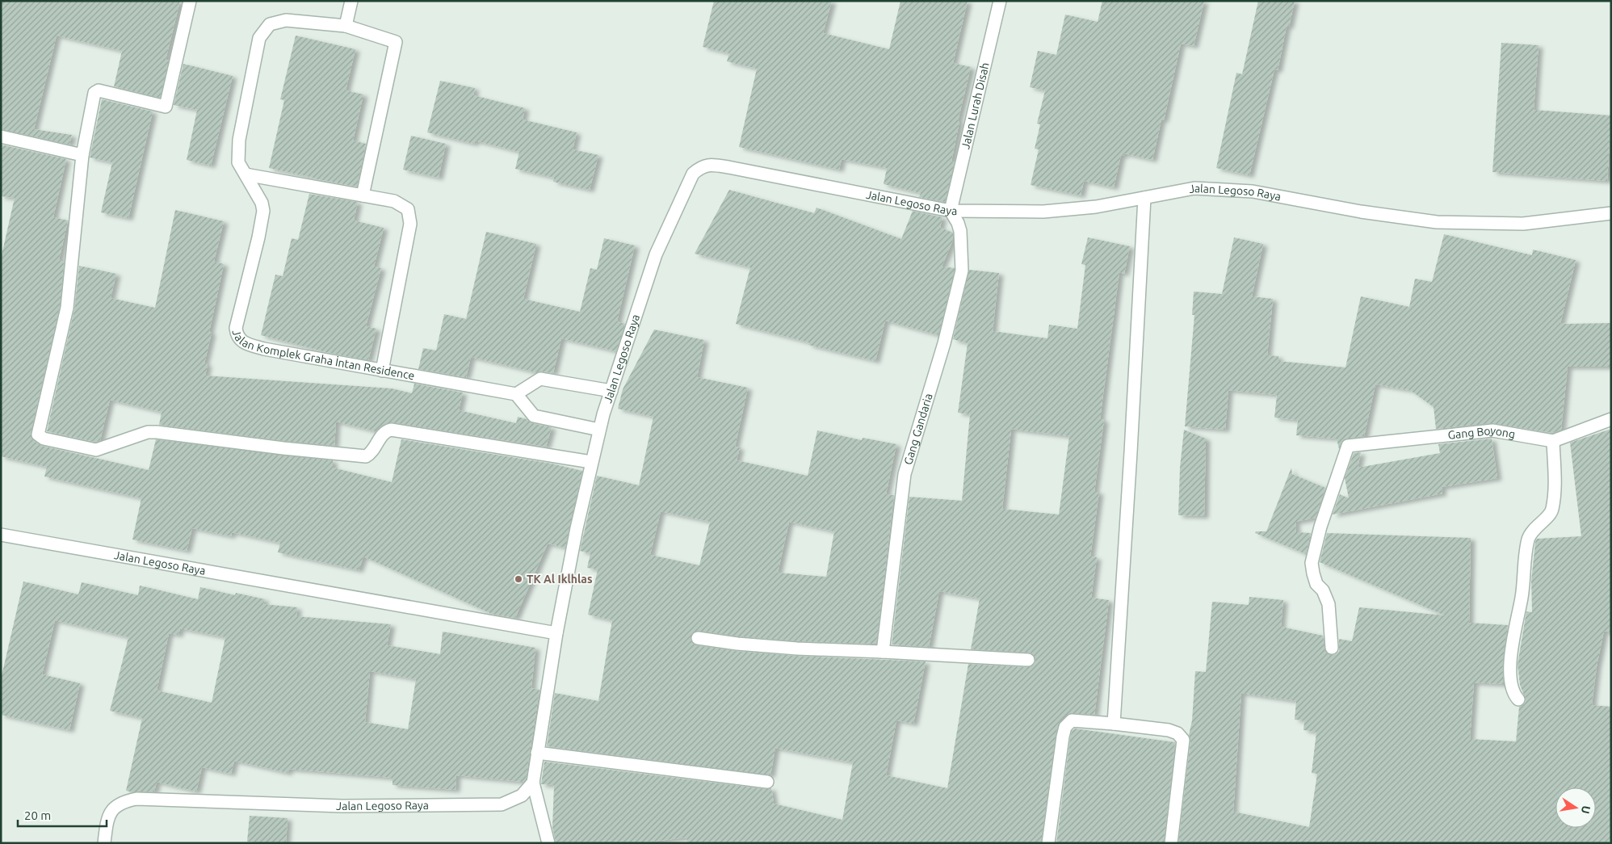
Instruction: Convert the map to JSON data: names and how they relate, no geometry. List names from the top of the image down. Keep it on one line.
{"streets":{"street":["Jalan Lurah Disah","Jalan Legoso Raya","Jalan Komplek Graha İntan Residence","Gang Gandaria","Gang Boyong"]},"crossings":[["Jalan Lurah Disah","Jalan Legoso Raya"],["Jalan Lurah Disah","Gang Gandaria"],["Jalan Legoso Raya","Gang Gandaria"]],"places":["TK Al Iklhlas"],"scale_bar":"20 m","north":"right"}
